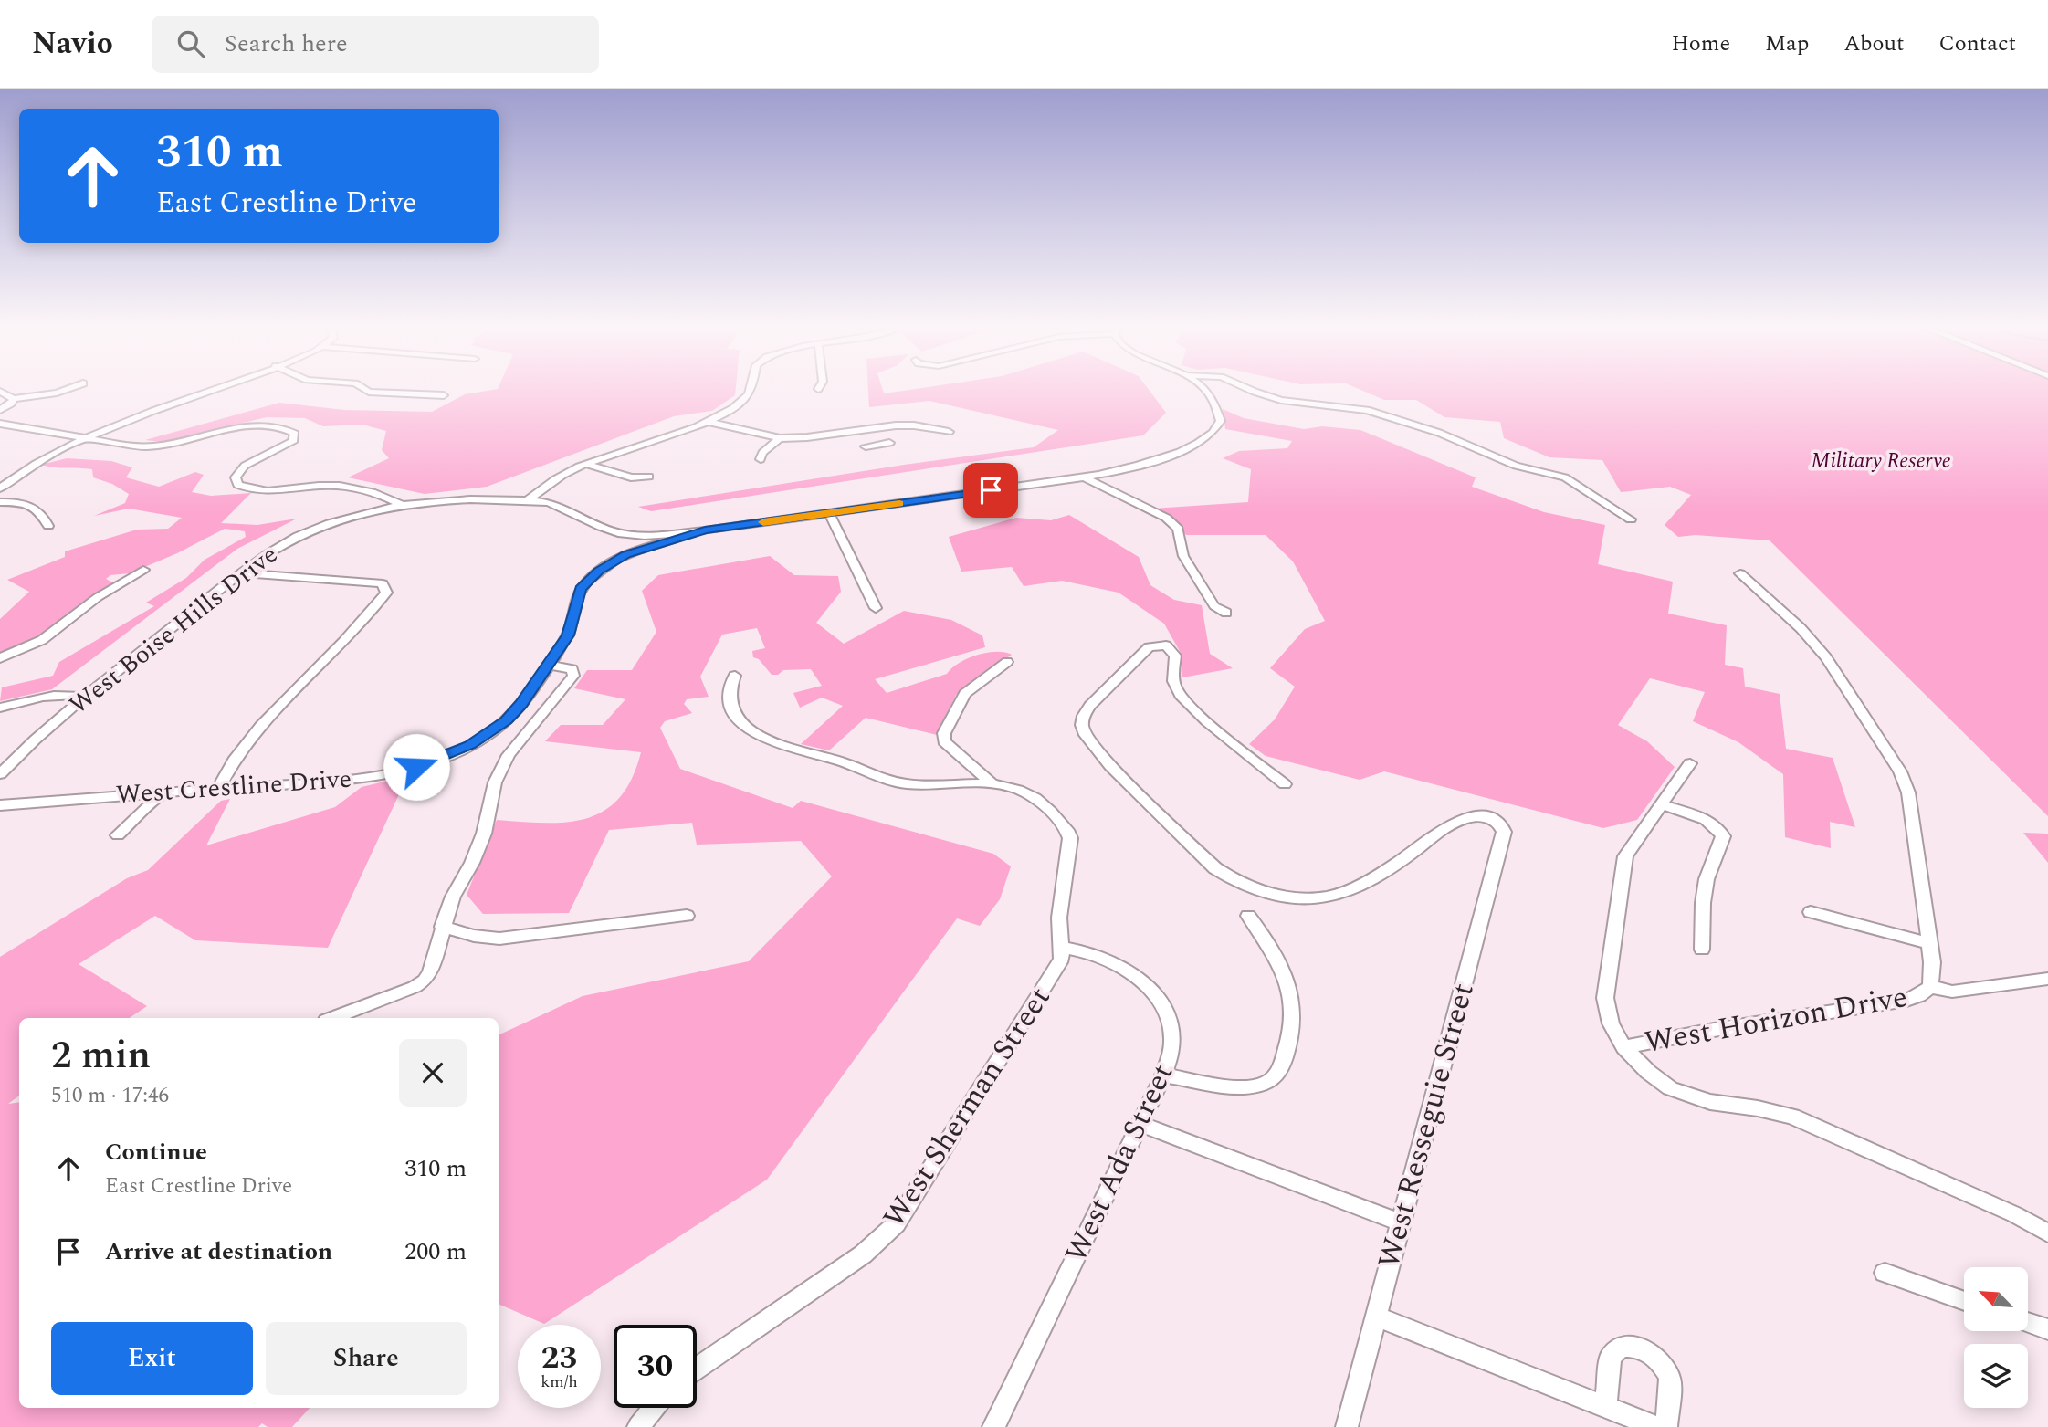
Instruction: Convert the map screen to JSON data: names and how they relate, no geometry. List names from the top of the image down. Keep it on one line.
{"streets":{"street":["West Boise Hills Drive","West Crestline Drive","West Horizon Drive","West Sherman Street","West Resseguie Street","West Ada Street"]},"crossings":[["West Boise Hills Drive","West Crestline Drive"],["West Sherman Street","West Ada Street"]],"parks":["Military Reserve"],"north":"top left","page":{"header":"Navio","search":"Search here","nav":["Home","Map","About","Contact"],"turn":["310 m","East Crestline Drive"],"heading":["2 min","510 m · 17:46"],"list":[{"name":"Continue","note":"East Crestline Drive","value":"310 m"},{"name":"Arrive at destination","value":"200 m"}],"buttons":["Exit","Share"],"speed":"23 km/h","limit":"30"}}
